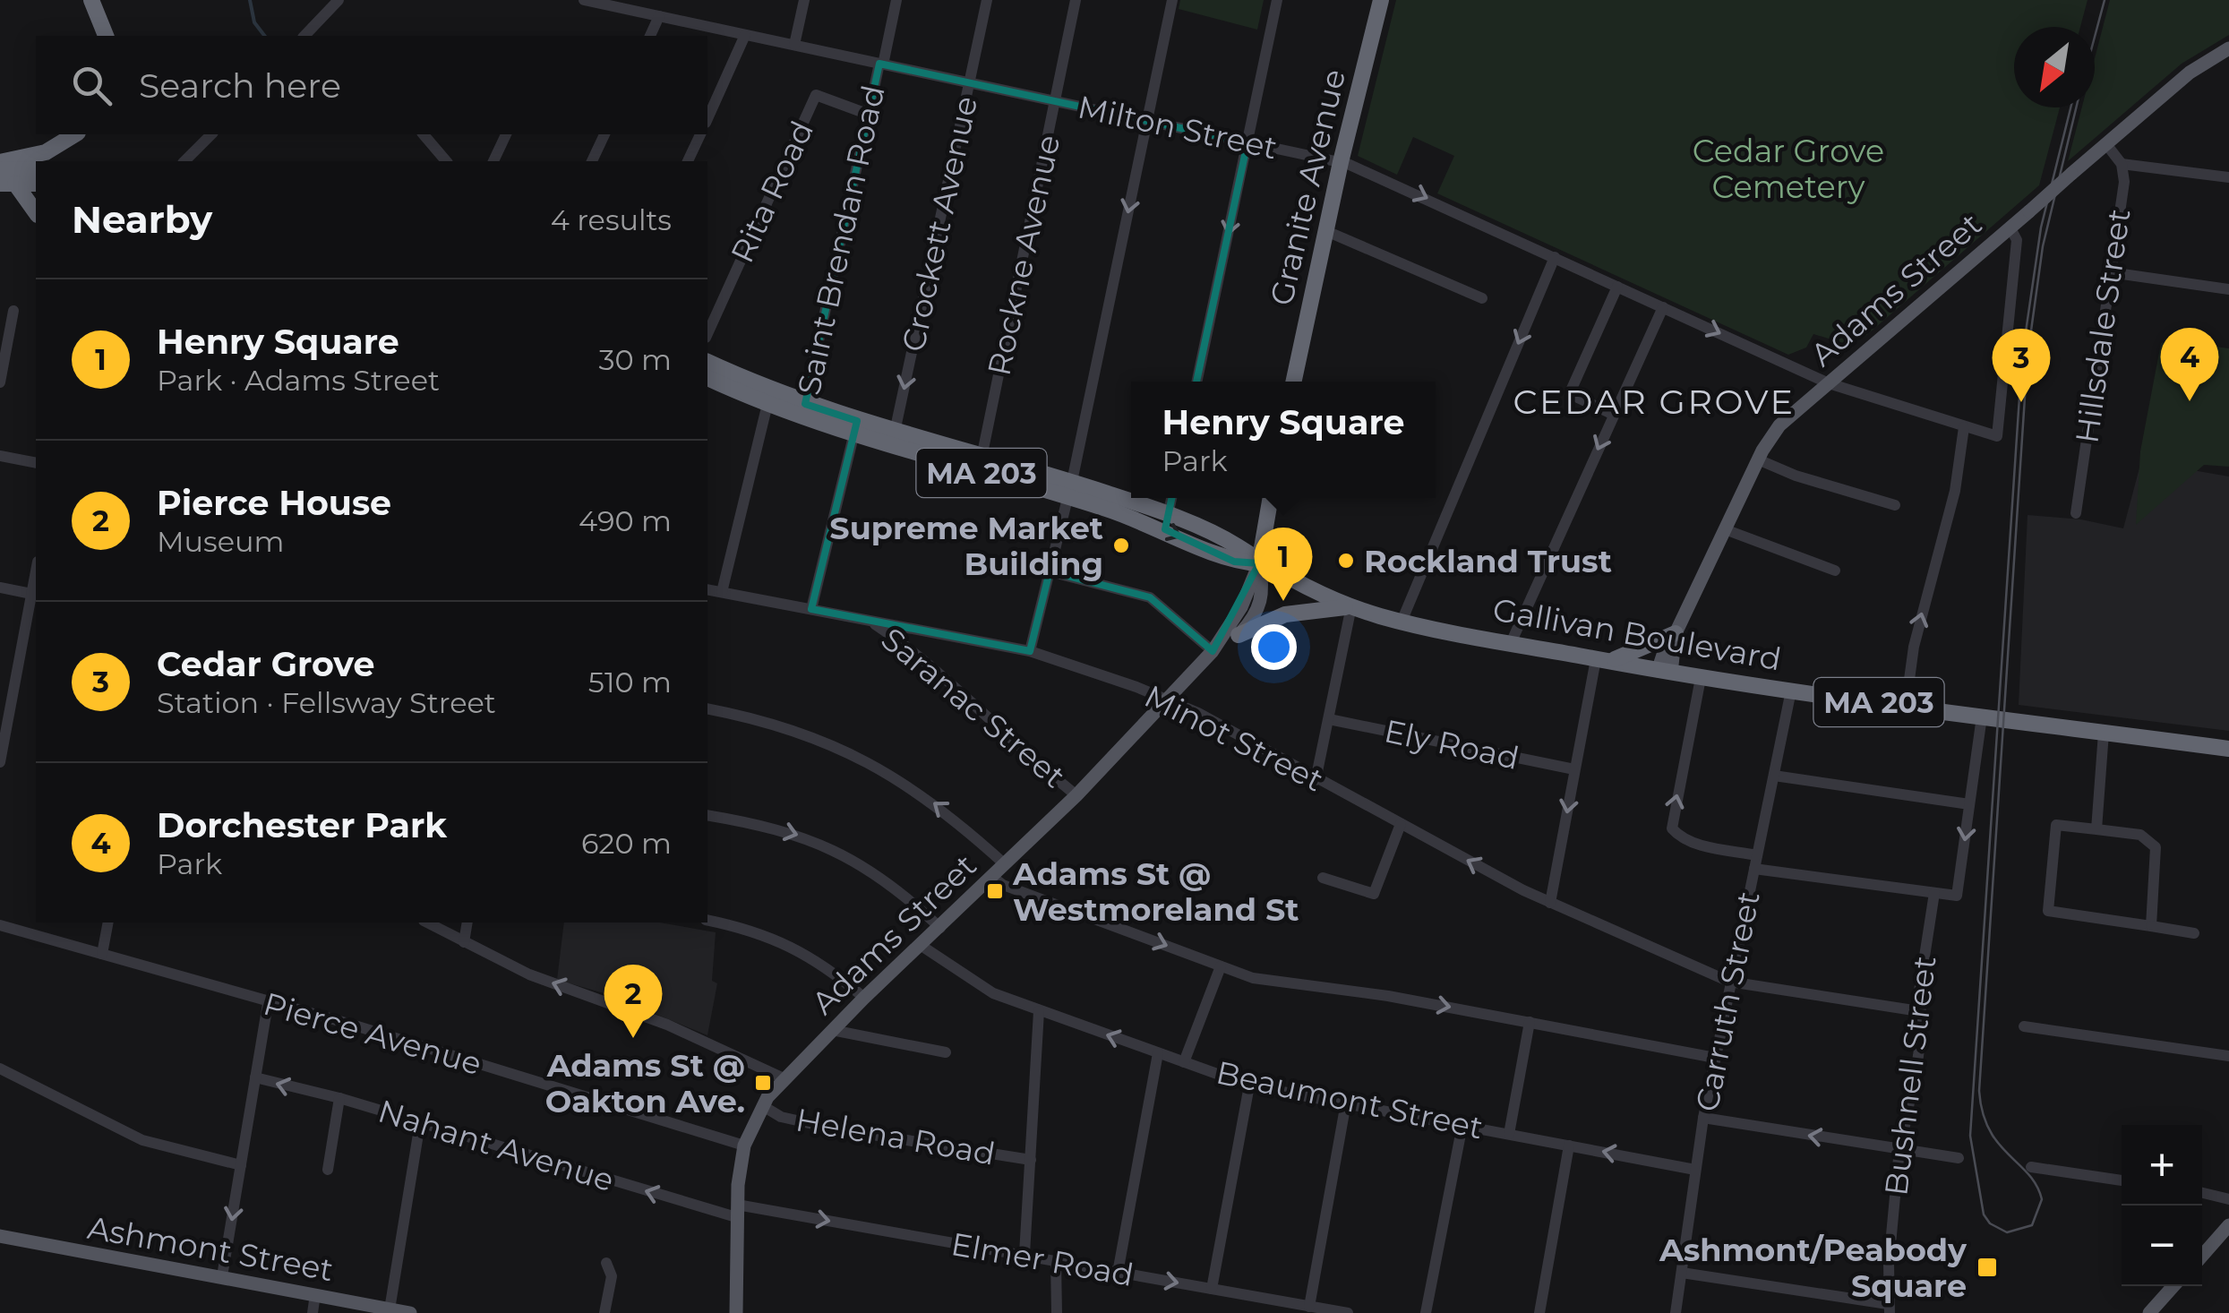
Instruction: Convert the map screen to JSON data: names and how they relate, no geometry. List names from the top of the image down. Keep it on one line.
{"streets":{"highway":["Granite Avenue","MA 203","Gallivan Boulevard"],"main road":["Adams Street","Ashmont Street"],"street":["Milton Street","Rita Road","Crockett Avenue","Saint Brendan Road","Rockne Avenue","Hillsdale Street","Saranac Street","Minot Street","Ely Road","Carruth Street","Pierce Avenue","Bushnell Street","Beaumont Street","Helena Road","Nahant Avenue","Elmer Road"]},"crossings":[["Milton Street","Granite Avenue"],["Milton Street","Crockett Avenue"],["Milton Street","Saint Brendan Road"],["Milton Street","Rockne Avenue"],["Milton Street","Adams Street"],["Rita Road","Saint Brendan Road"],["Crockett Avenue","Gallivan Boulevard"],["Saint Brendan Road","Gallivan Boulevard"],["Rockne Avenue","Gallivan Boulevard"],["Adams Street","Hillsdale Street"],["Adams Street","Gallivan Boulevard"],["Adams Street","Saranac Street"],["Adams Street","Minot Street"],["Adams Street","Pierce Avenue"],["Adams Street","Beaumont Street"],["Adams Street","Helena Road"],["Adams Street","Nahant Avenue"],["Adams Street","Elmer Road"],["Gallivan Boulevard","Carruth Street"],["Saranac Street","Minot Street"],["Minot Street","Carruth Street"],["Minot Street","Bushnell Street"],["Carruth Street","Beaumont Street"],["Nahant Avenue","Elmer Road"]],"one_way":["Crockett Avenue","Nahant Avenue","Elmer Road"],"districts":["CEDAR GROVE"],"parks":["Cedar Grove Cemetery"],"places":{"other":["Supreme Market Building","Rockland Trust"],"transit":["Adams St @ Westmoreland St","Adams St @ Oakton Ave.","Ashmont/Peabody Square"]},"north":"bottom left","page":{"search":"Search here","heading":["Nearby","4 results"],"list":[{"mark":"1","name":"Henry Square","note":"Park · Adams Street","value":"30 m"},{"mark":"2","name":"Pierce House","note":"Museum","value":"490 m"},{"mark":"3","name":"Cedar Grove","note":"Station · Fellsway Street","value":"510 m"},{"mark":"4","name":"Dorchester Park","note":"Park","value":"620 m"}],"pins":["4","3","1","2"],"popup":["Henry Square","Park"],"map_buttons":["+","−"]}}
